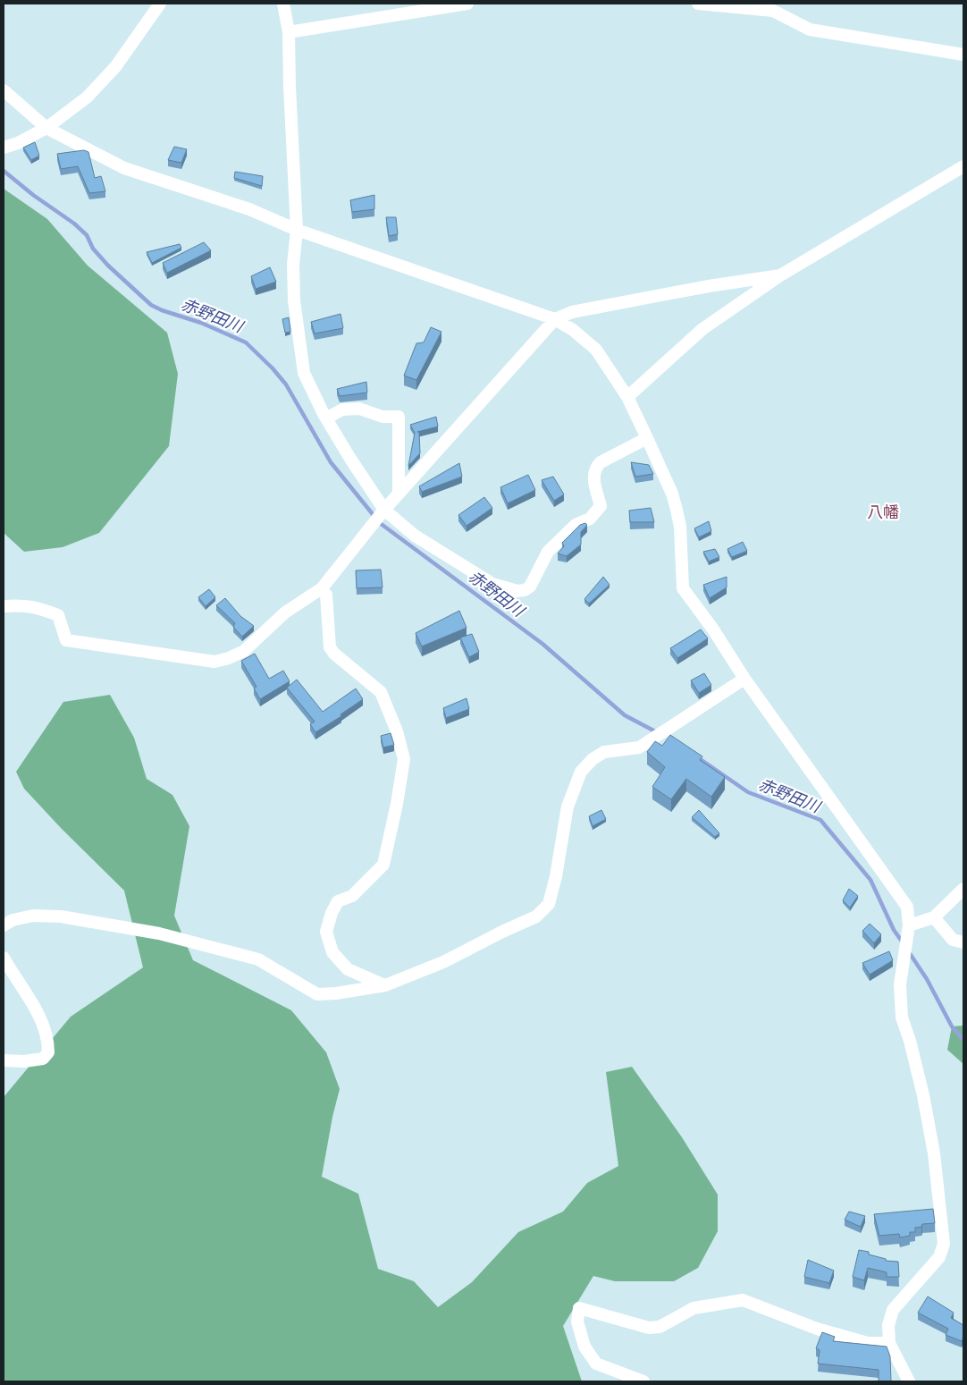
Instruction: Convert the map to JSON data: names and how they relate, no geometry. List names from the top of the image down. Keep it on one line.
{"districts":["八幡"],"water":["赤野田川"]}
